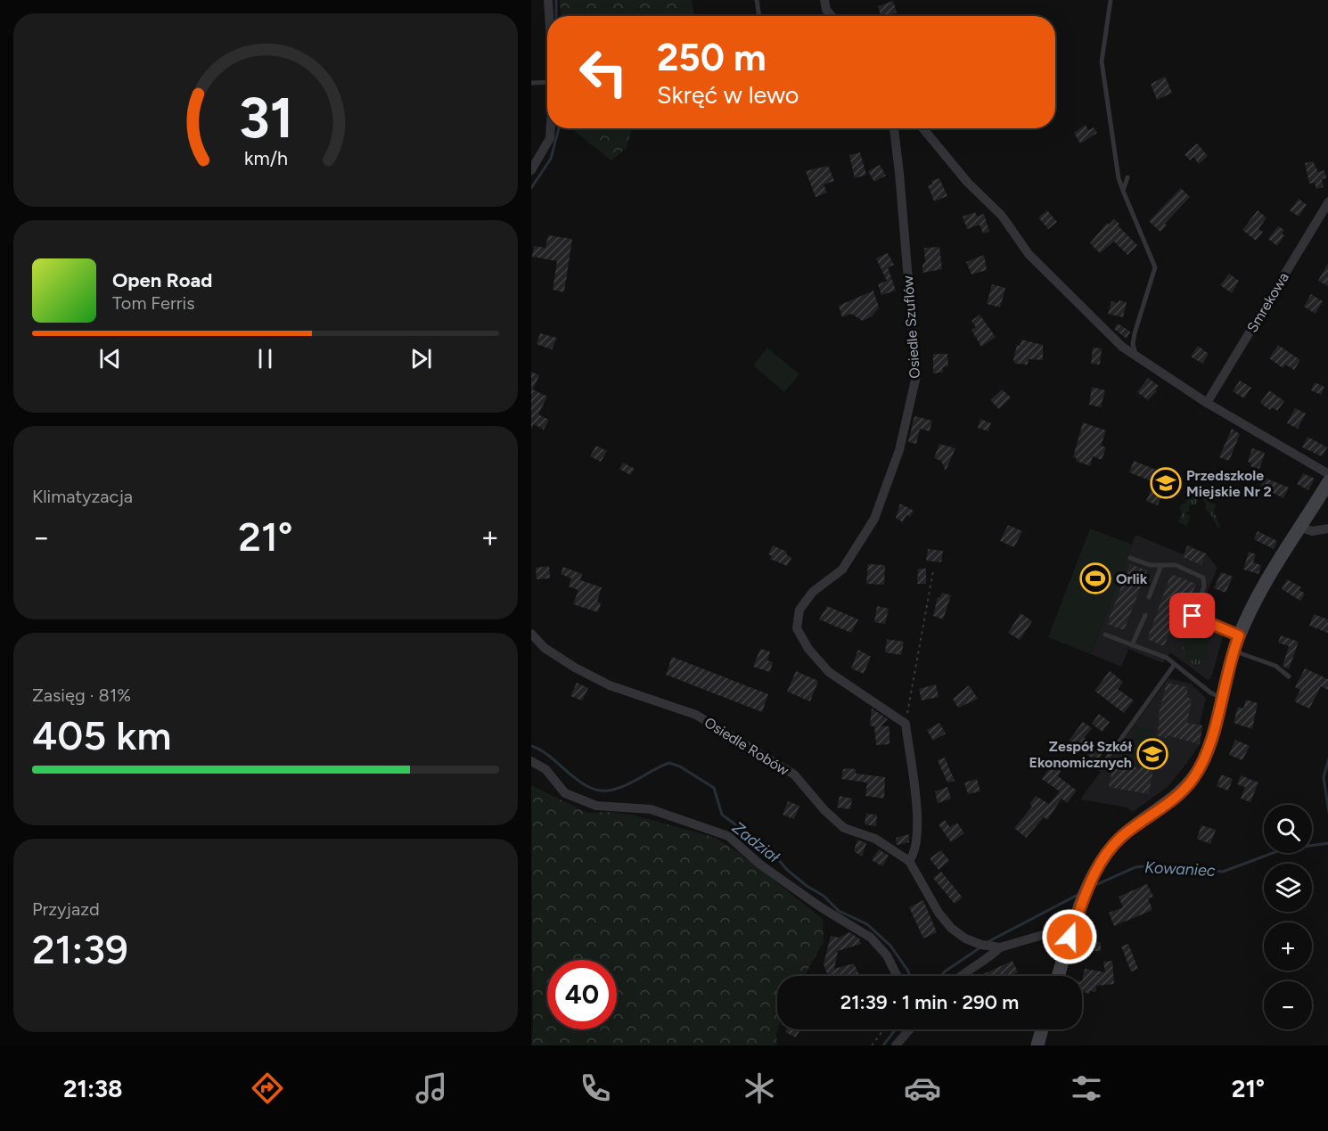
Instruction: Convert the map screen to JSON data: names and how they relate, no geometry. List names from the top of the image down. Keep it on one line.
{"streets":{"street":["Smrekowa","Osiedle Szuflów","Osiedle Robów"]},"water":["Zadział","Kowaniec"],"places":{"school or university":["Przedszkole Miejskie Nr 2","Zespół Szkół Ekonomicznych"],"sports":["Orlik"]},"page":{"turn":["250 m","Skręć w lewo"],"song":["Open Road","Tom Ferris"],"tile":["Klimatyzacja",["Zasięg · 81%","405 km"],["Przyjazd","21:39"]],"heat":["−","21°","+"],"map_buttons":["+","−"],"limit":"40","trip":"21:39 · 1 min · 290 m","tabs":["21:38","21°"],"gauge":["31","km/h"]}}
